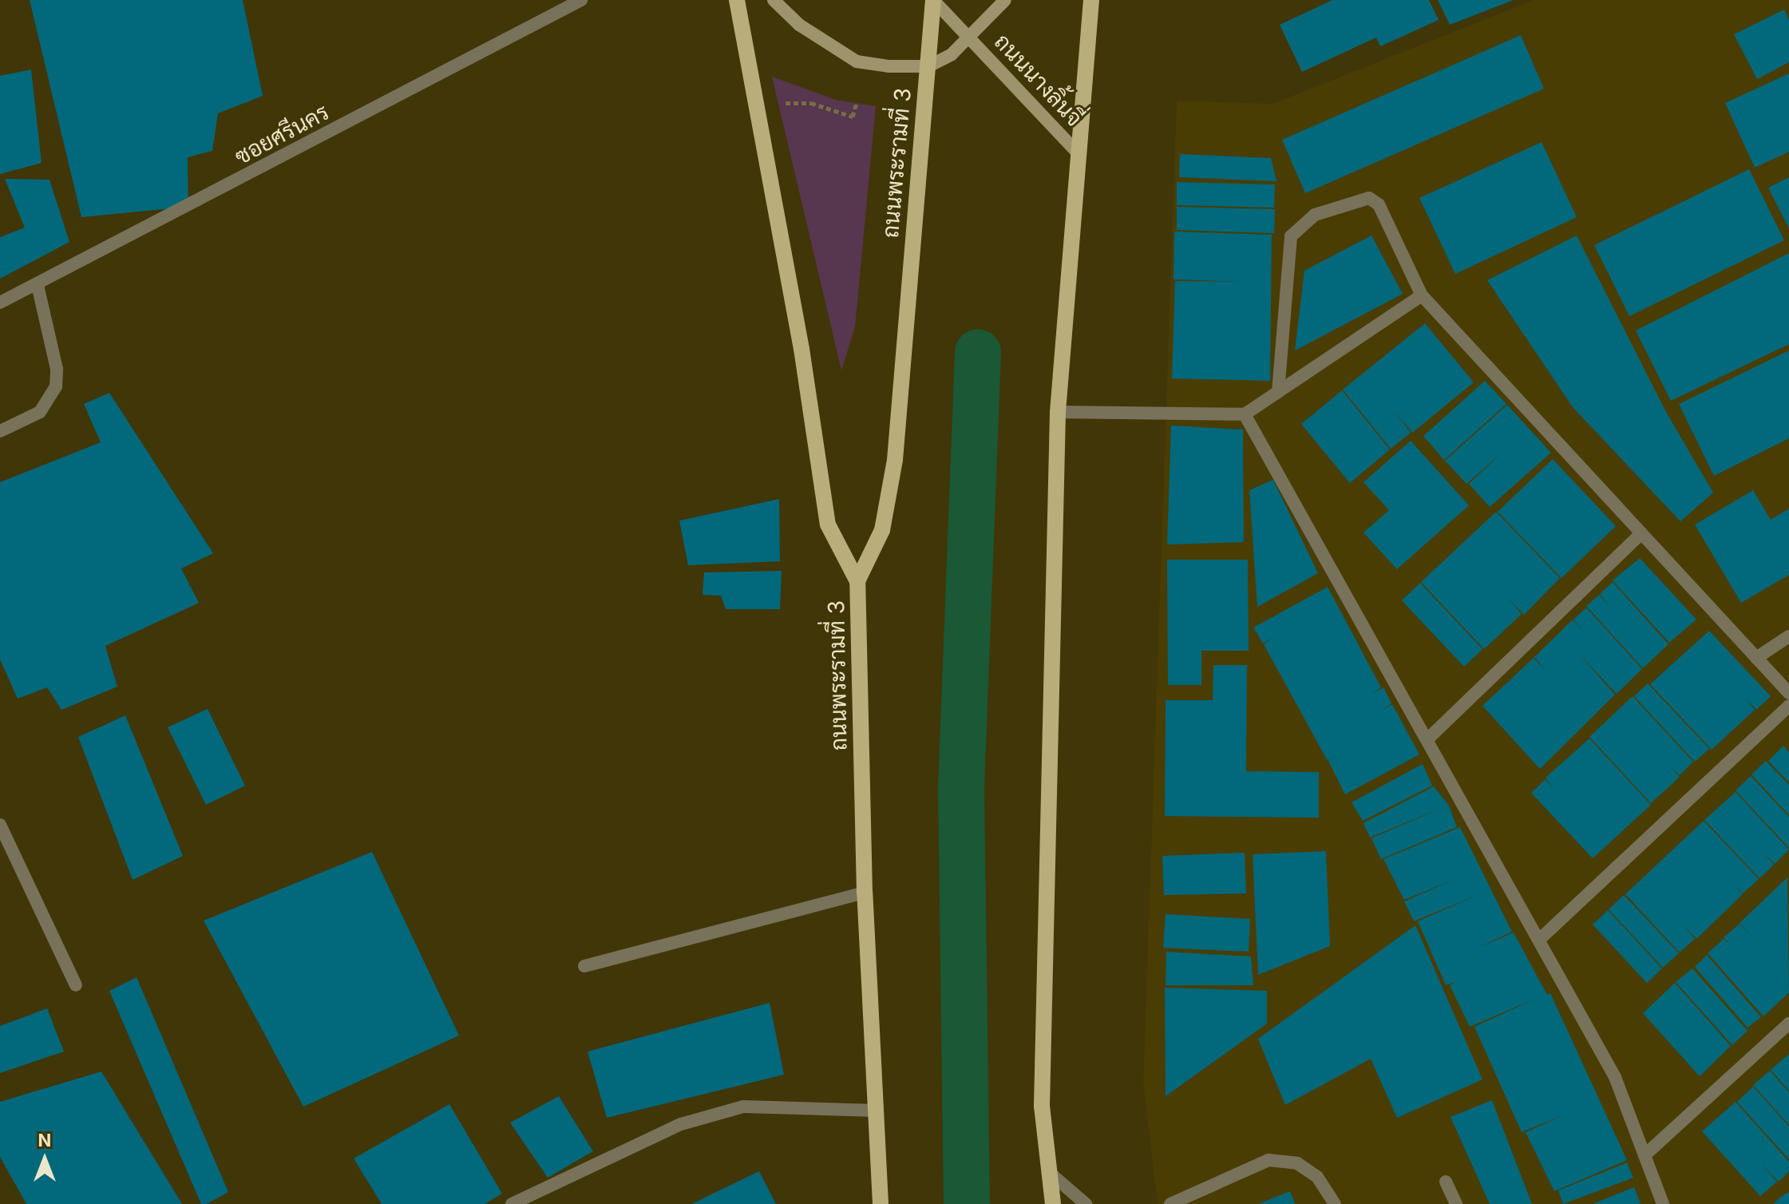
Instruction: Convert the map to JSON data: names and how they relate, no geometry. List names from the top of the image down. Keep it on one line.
{"streets":{"main road":["ถนนนางลิ้นจี่","ถนนพระรามที่ 3"],"street":["ซอยศรีนคร"]},"crossings":[["ถนนนางลิ้นจี่","ถนนพระรามที่ 3"]],"north":"top"}
